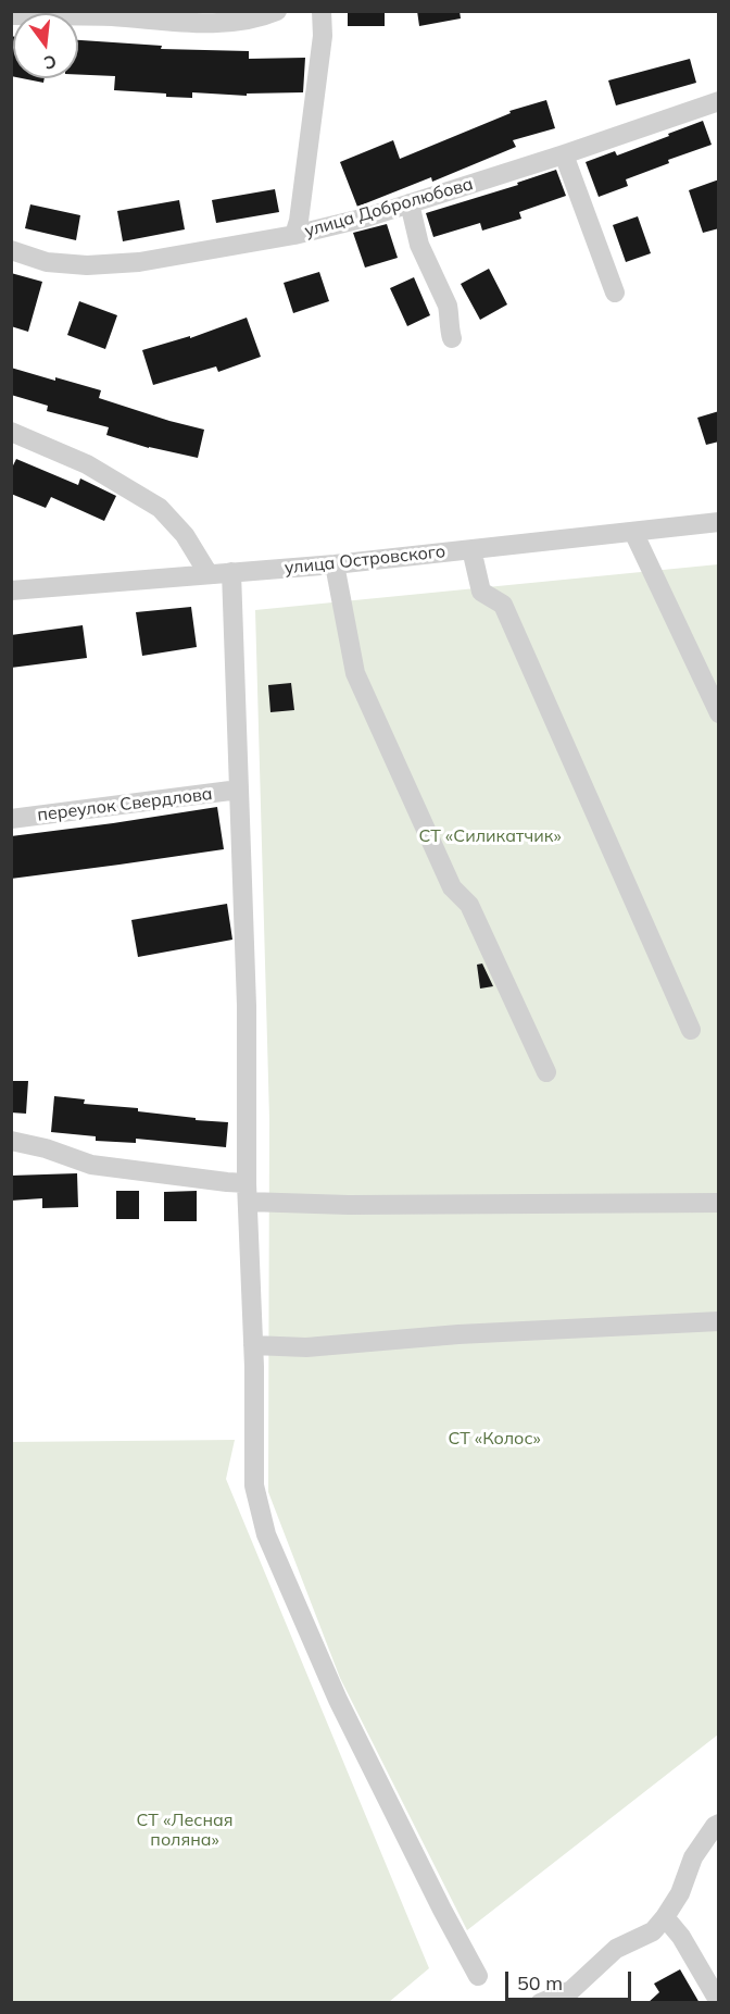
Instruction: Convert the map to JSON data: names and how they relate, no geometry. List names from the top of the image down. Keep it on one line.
{"streets":{"street":["улица Добролюбова","улица Островского","переулок Свердлова"]},"parks":["СТ «Силикатчик»","СТ «Колос»","СТ «Лесная поляна»"],"scale_bar":"50 m","north":"bottom"}
